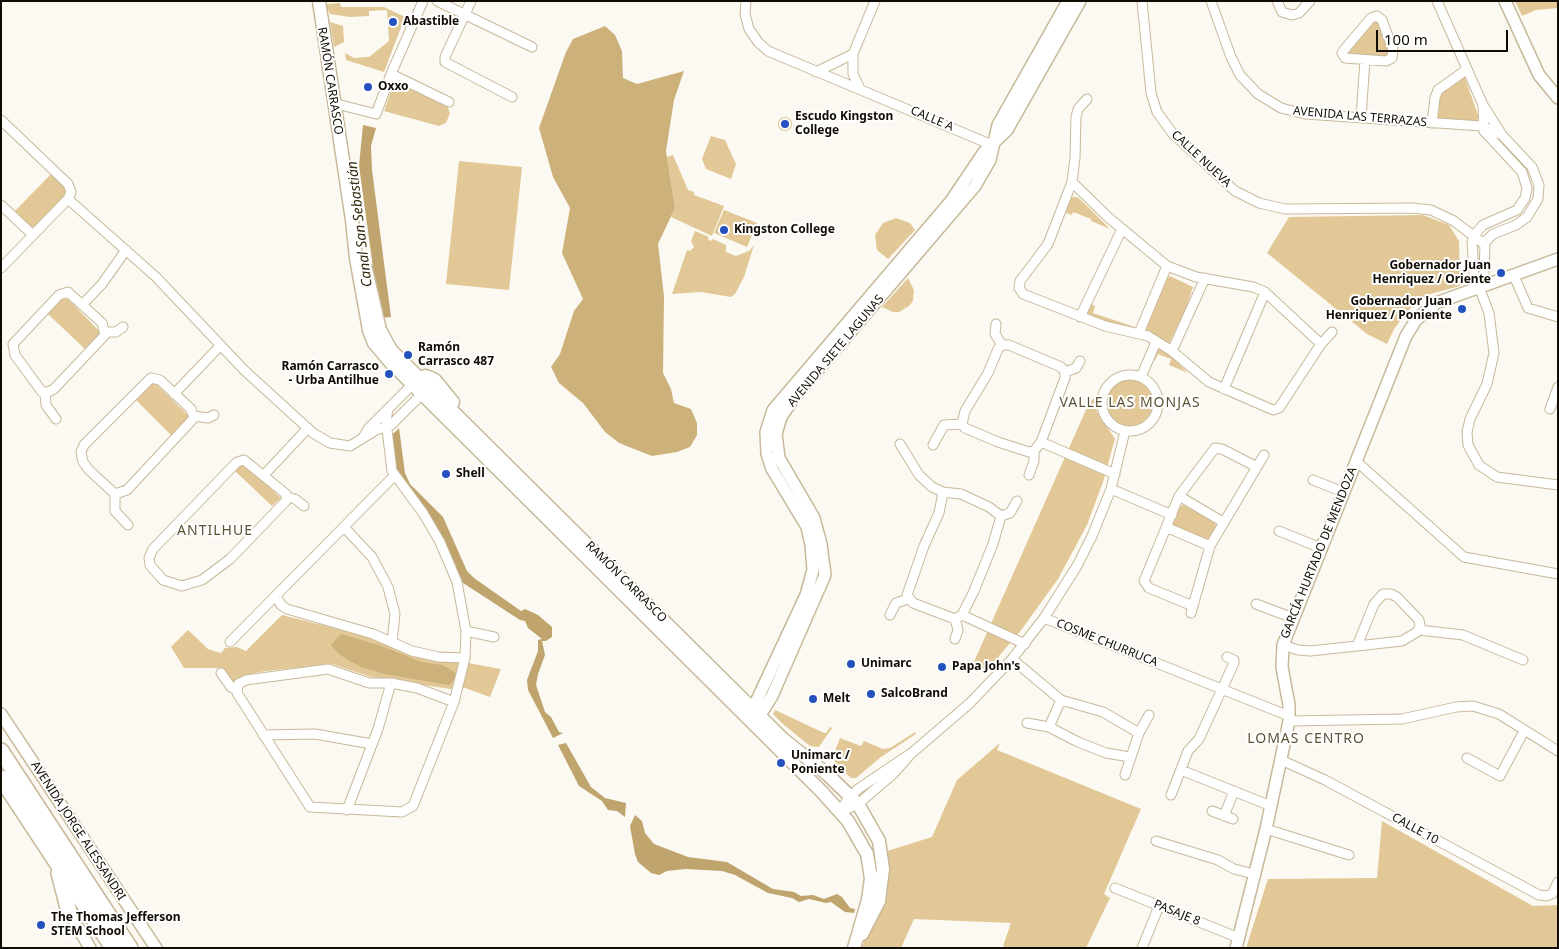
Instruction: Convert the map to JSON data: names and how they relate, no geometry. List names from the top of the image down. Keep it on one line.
{"streets":{"highway":["AVENIDA JORGE ALESSANDRI"],"main road":["RAMÓN CARRASCO"],"street":["AVENIDA LAS TERRAZAS","CALLE A","CALLE NUEVA","AVENIDA SIETE LAGUNAS","GARCÍA HURTADO DE MENDOZA","COSME CHURRUCA","CALLE 10","PASAJE 8"]},"crossings":[["RAMÓN CARRASCO","AVENIDA SIETE LAGUNAS"],["RAMÓN CARRASCO","COSME CHURRUCA"],["AVENIDA LAS TERRAZAS","CALLE NUEVA"],["CALLE A","AVENIDA SIETE LAGUNAS"],["GARCÍA HURTADO DE MENDOZA","COSME CHURRUCA"],["GARCÍA HURTADO DE MENDOZA","CALLE 10"],["GARCÍA HURTADO DE MENDOZA","PASAJE 8"]],"districts":["VALLE LAS MONJAS","ANTILHUE","LOMAS CENTRO"],"water":["Canal San Sebastián"],"places":["Abastible","Oxxo","Escudo Kingston College","Kingston College","Gobernador Juan Henriquez / Oriente","Gobernador Juan Henriquez / Poniente","Ramón Carrasco 487","Ramón Carrasco - Urba Antilhue","Shell","Unimarc","Papa John's","SalcoBrand","Melt","Unimarc / Poniente","The Thomas Jefferson STEM School"],"scale_bar":"100 m"}
